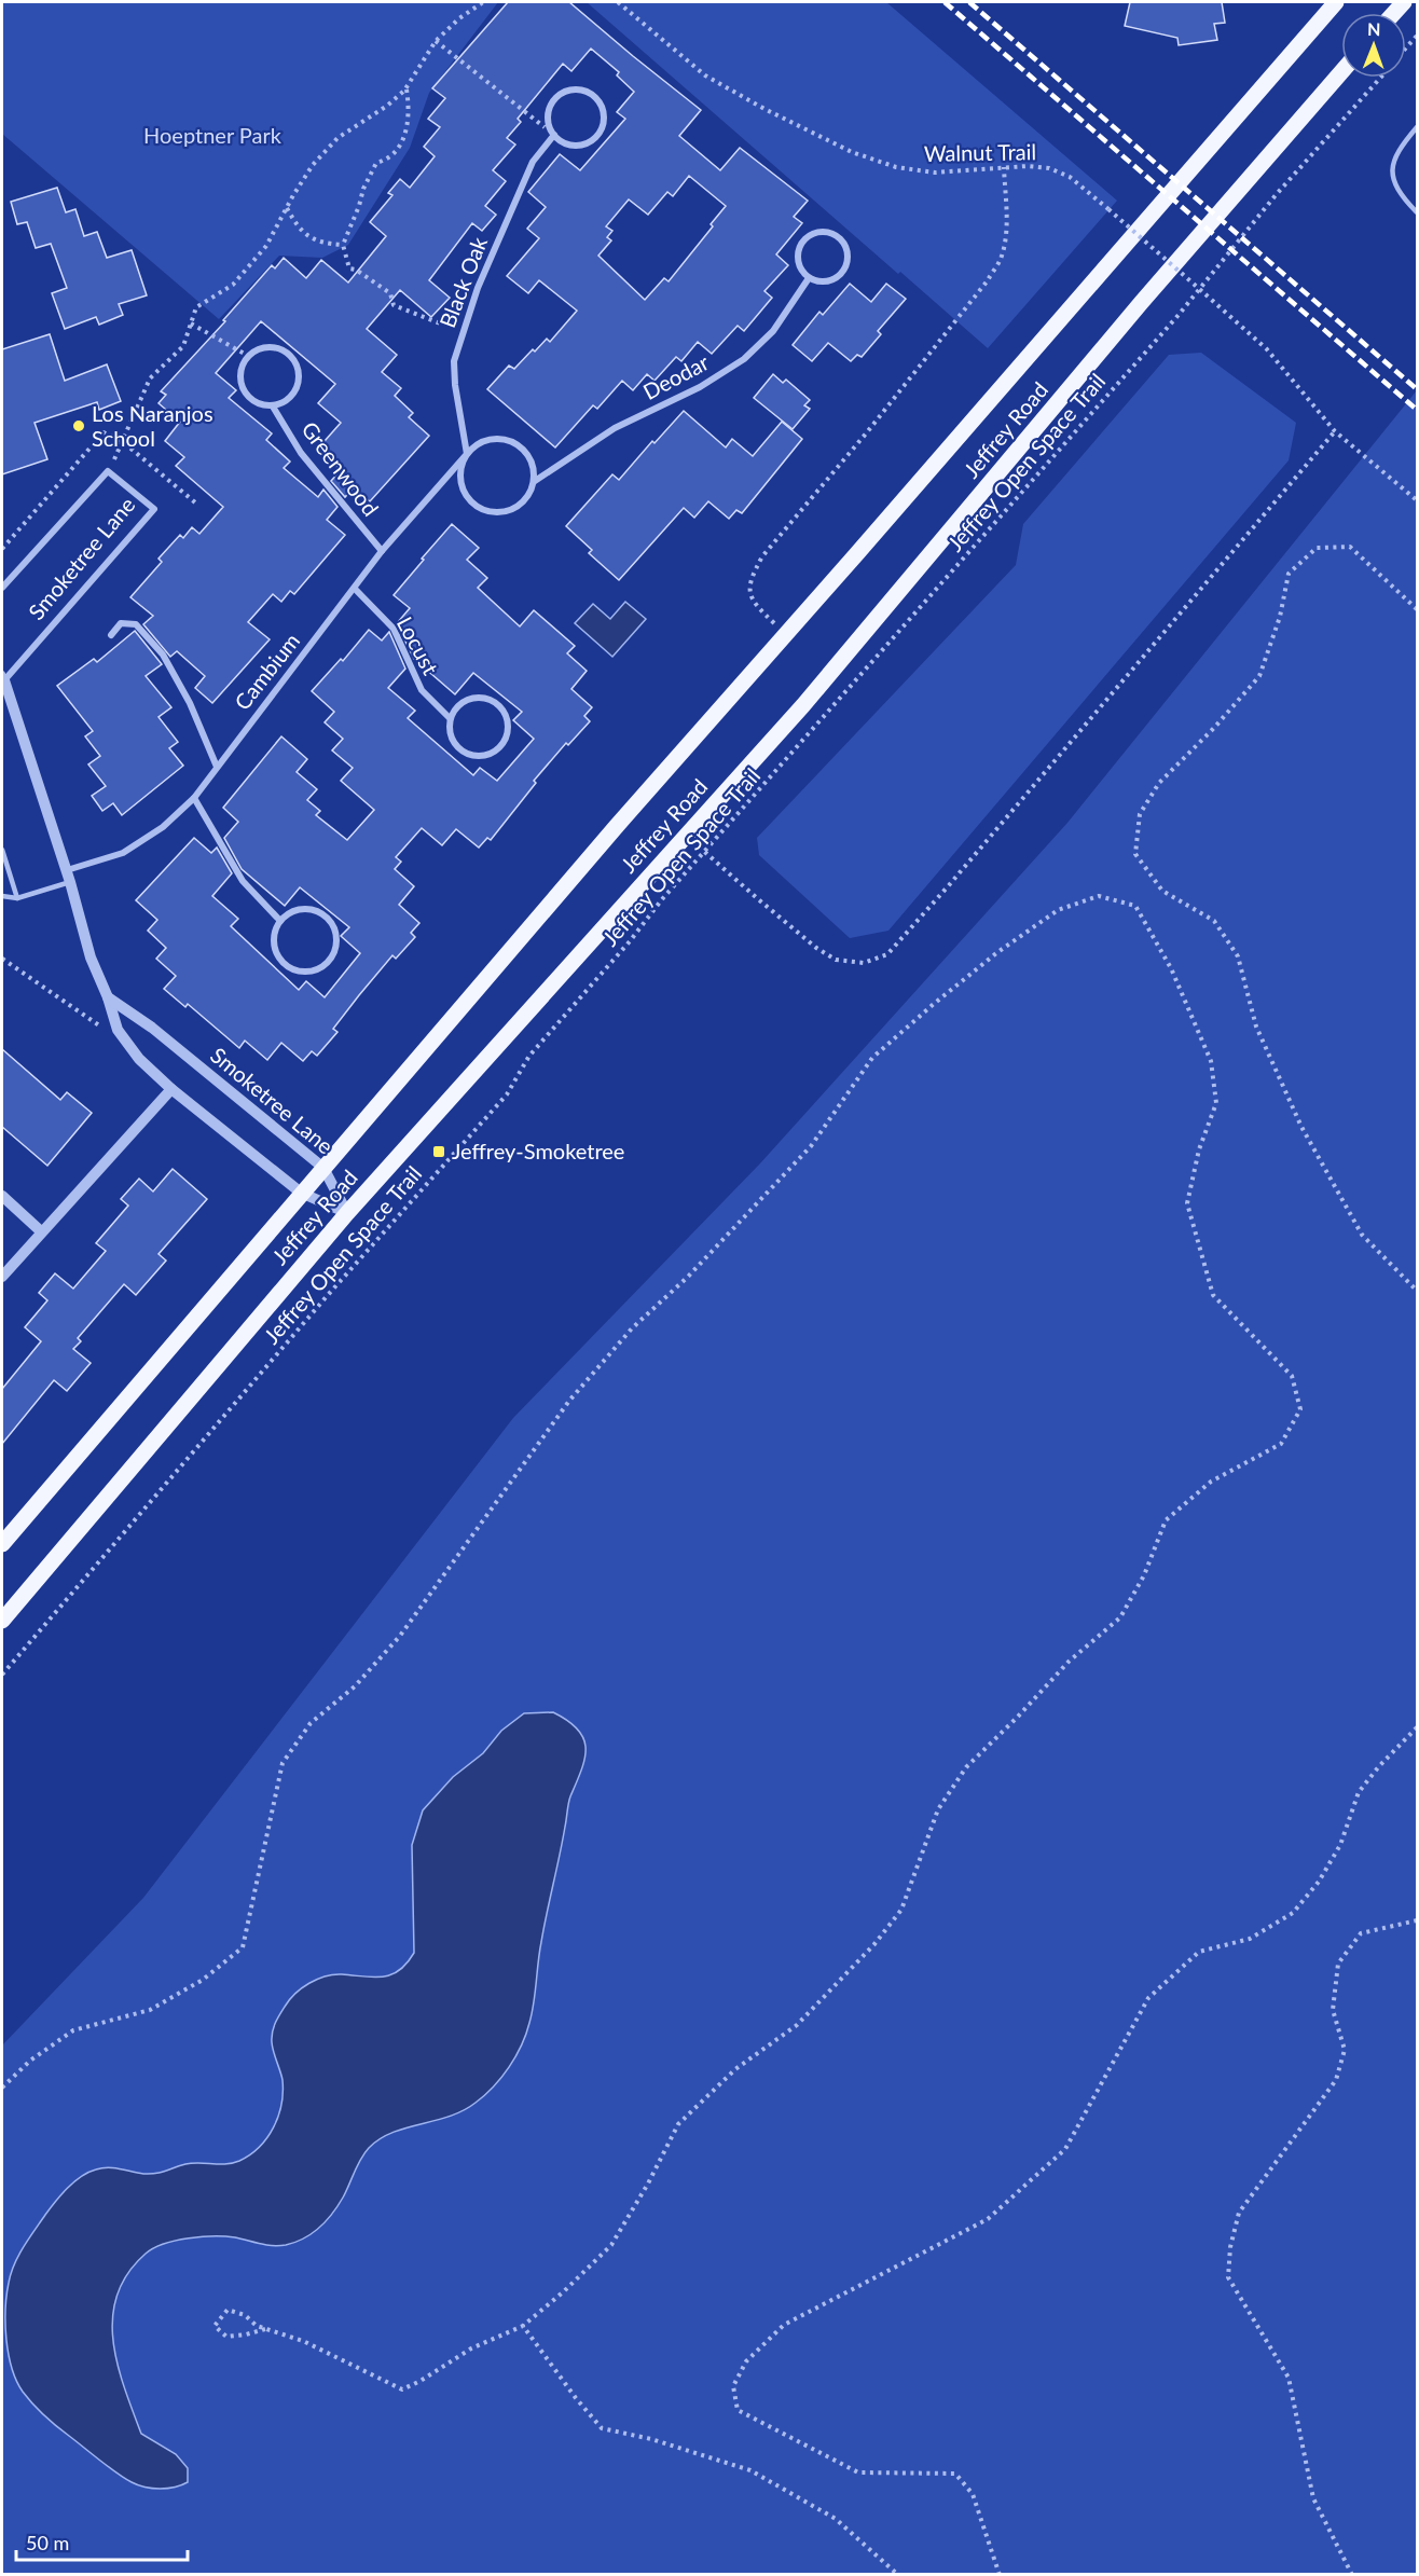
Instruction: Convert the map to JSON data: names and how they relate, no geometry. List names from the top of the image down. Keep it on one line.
{"streets":{"main road":["Jeffrey Road"],"street":["Black Oak","Deodar","Greenwood","Smoketree Lane","Locust","Cambium"],"path":["Walnut Trail","Jeffrey Open Space Trail"]},"crossings":[["Black Oak","Deodar"],["Black Oak","Cambium"],["Deodar","Cambium"],["Jeffrey Road","Smoketree Lane"],["Greenwood","Cambium"],["Smoketree Lane","Cambium"],["Locust","Cambium"]],"parks":["Hoeptner Park"],"places":{"other":["Los Naranjos School"],"transit":["Jeffrey-Smoketree"]},"scale_bar":"50 m","north":"top"}
